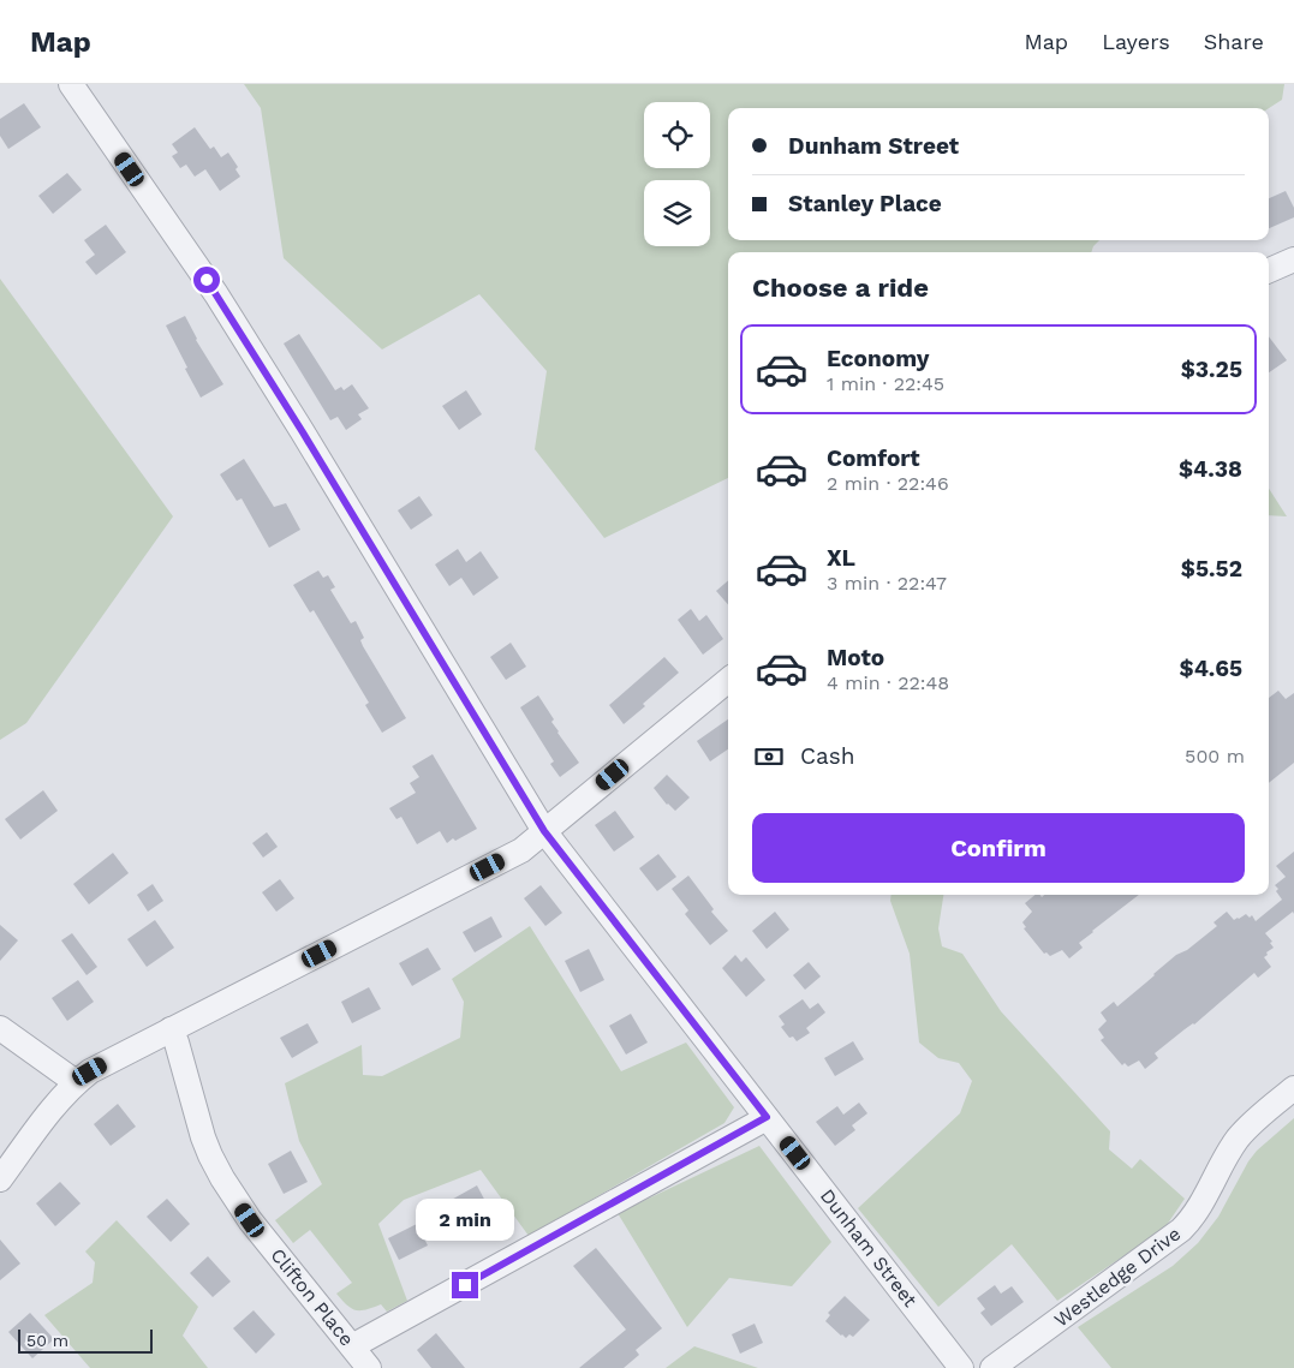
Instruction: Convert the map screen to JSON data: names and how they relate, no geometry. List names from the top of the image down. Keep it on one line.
{"streets":{"street":["Dunham Street","Westledge Drive","Clifton Place"]},"scale_bar":"50 m","page":{"header":"Map","nav":["Map","Layers","Share"],"banner":["Dunham Street","Stanley Place"],"heading":"Choose a ride","list":[{"name":"Economy","note":"1 min · 22:45","value":"$3.25"},{"name":"Comfort","note":"2 min · 22:46","value":"$4.38"},{"name":"XL","note":"3 min · 22:47","value":"$5.52"},{"name":"Moto","note":"4 min · 22:48","value":"$4.65"}],"pay":["Cash","500 m"],"buttons":"Confirm","bubble":"2 min","scale":"50 m"}}
